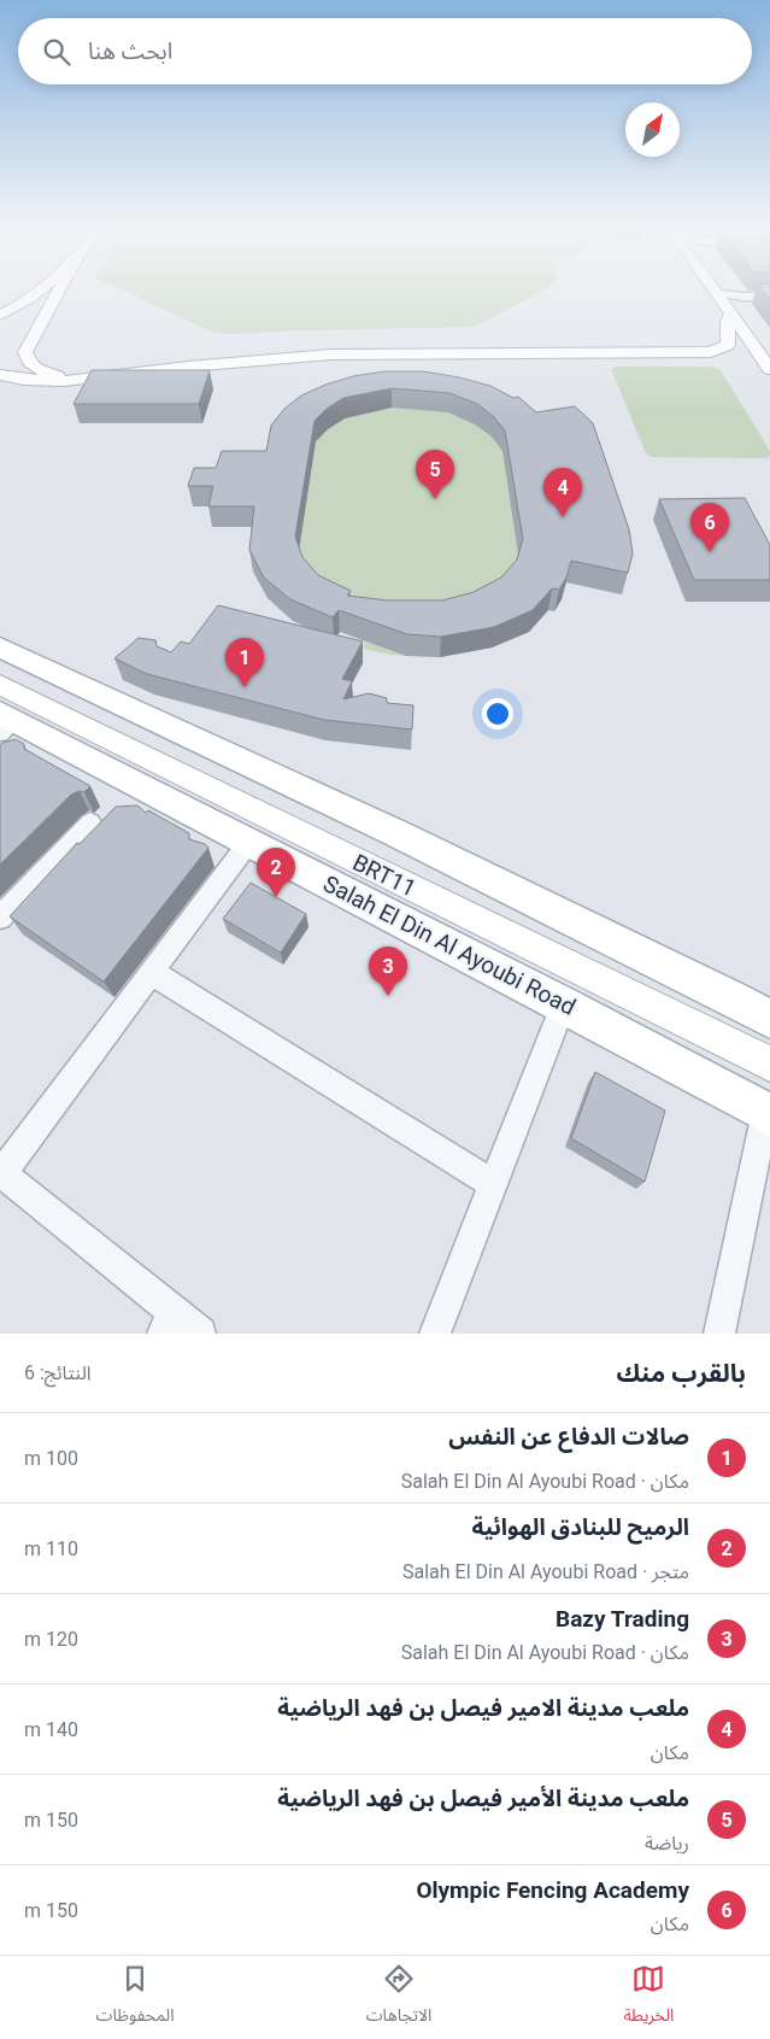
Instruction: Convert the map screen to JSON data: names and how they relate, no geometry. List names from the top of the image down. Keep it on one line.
{"streets":{"main road":["BRT11","Salah El Din Al Ayoubi Road"]},"north":"top right","page":{"search":"ابحث هنا","pins":["5","4","6","1","2","3"],"heading":["بالقرب منك","النتائج: 6"],"list":[{"mark":"1","name":"صالات الدفاع عن النفس","note":"مكان · Salah El Din Al Ayoubi Road","value":"100 m"},{"mark":"2","name":"الرميح للبنادق الهوائية","note":"متجر · Salah El Din Al Ayoubi Road","value":"110 m"},{"mark":"3","name":"Bazy Trading","note":"مكان · Salah El Din Al Ayoubi Road","value":"120 m"},{"mark":"4","name":"ملعب مدينة الامير فيصل بن فهد الرياضية","note":"مكان","value":"140 m"},{"mark":"5","name":"ملعب مدينة الأمير فيصل بن فهد الرياضية","note":"رياضة","value":"150 m"},{"mark":"6","name":"Olympic Fencing Academy","note":"مكان","value":"150 m"}],"nav":["الخريطة","الاتجاهات","المحفوظات"]}}
